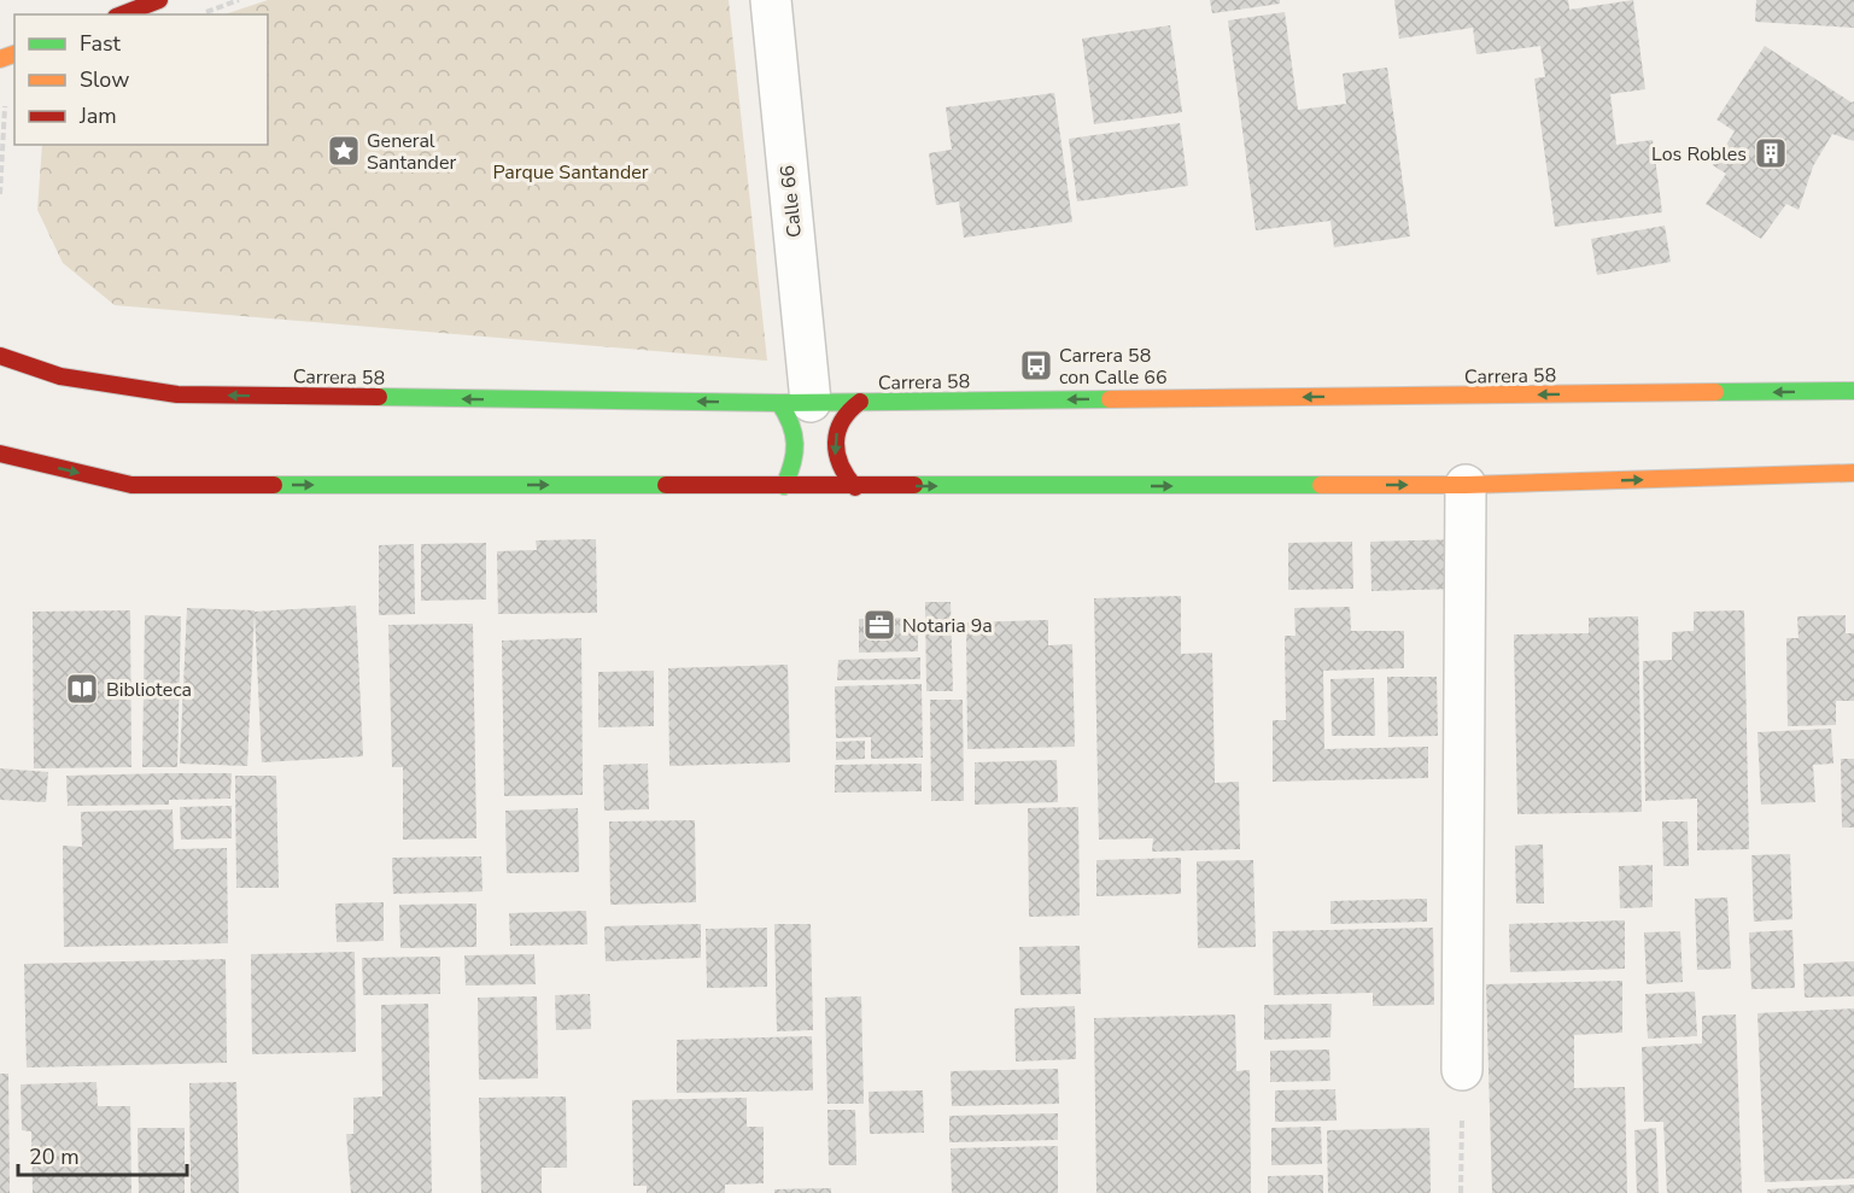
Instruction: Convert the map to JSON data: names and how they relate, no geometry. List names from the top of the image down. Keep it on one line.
{"streets":{"street":["Calle 66","Carrera 58"]},"crossings":[["Calle 66","Carrera 58"]],"parks":["Parque Santander"],"places":{"place":["General Santander"],"building":["Los Robles"],"bus stop":["Carrera 58 con Calle 66"],"office":["Notaria 9a"],"library":["Biblioteca"]},"legend":["Fast","Slow","Jam"],"scale_bar":"20 m"}
